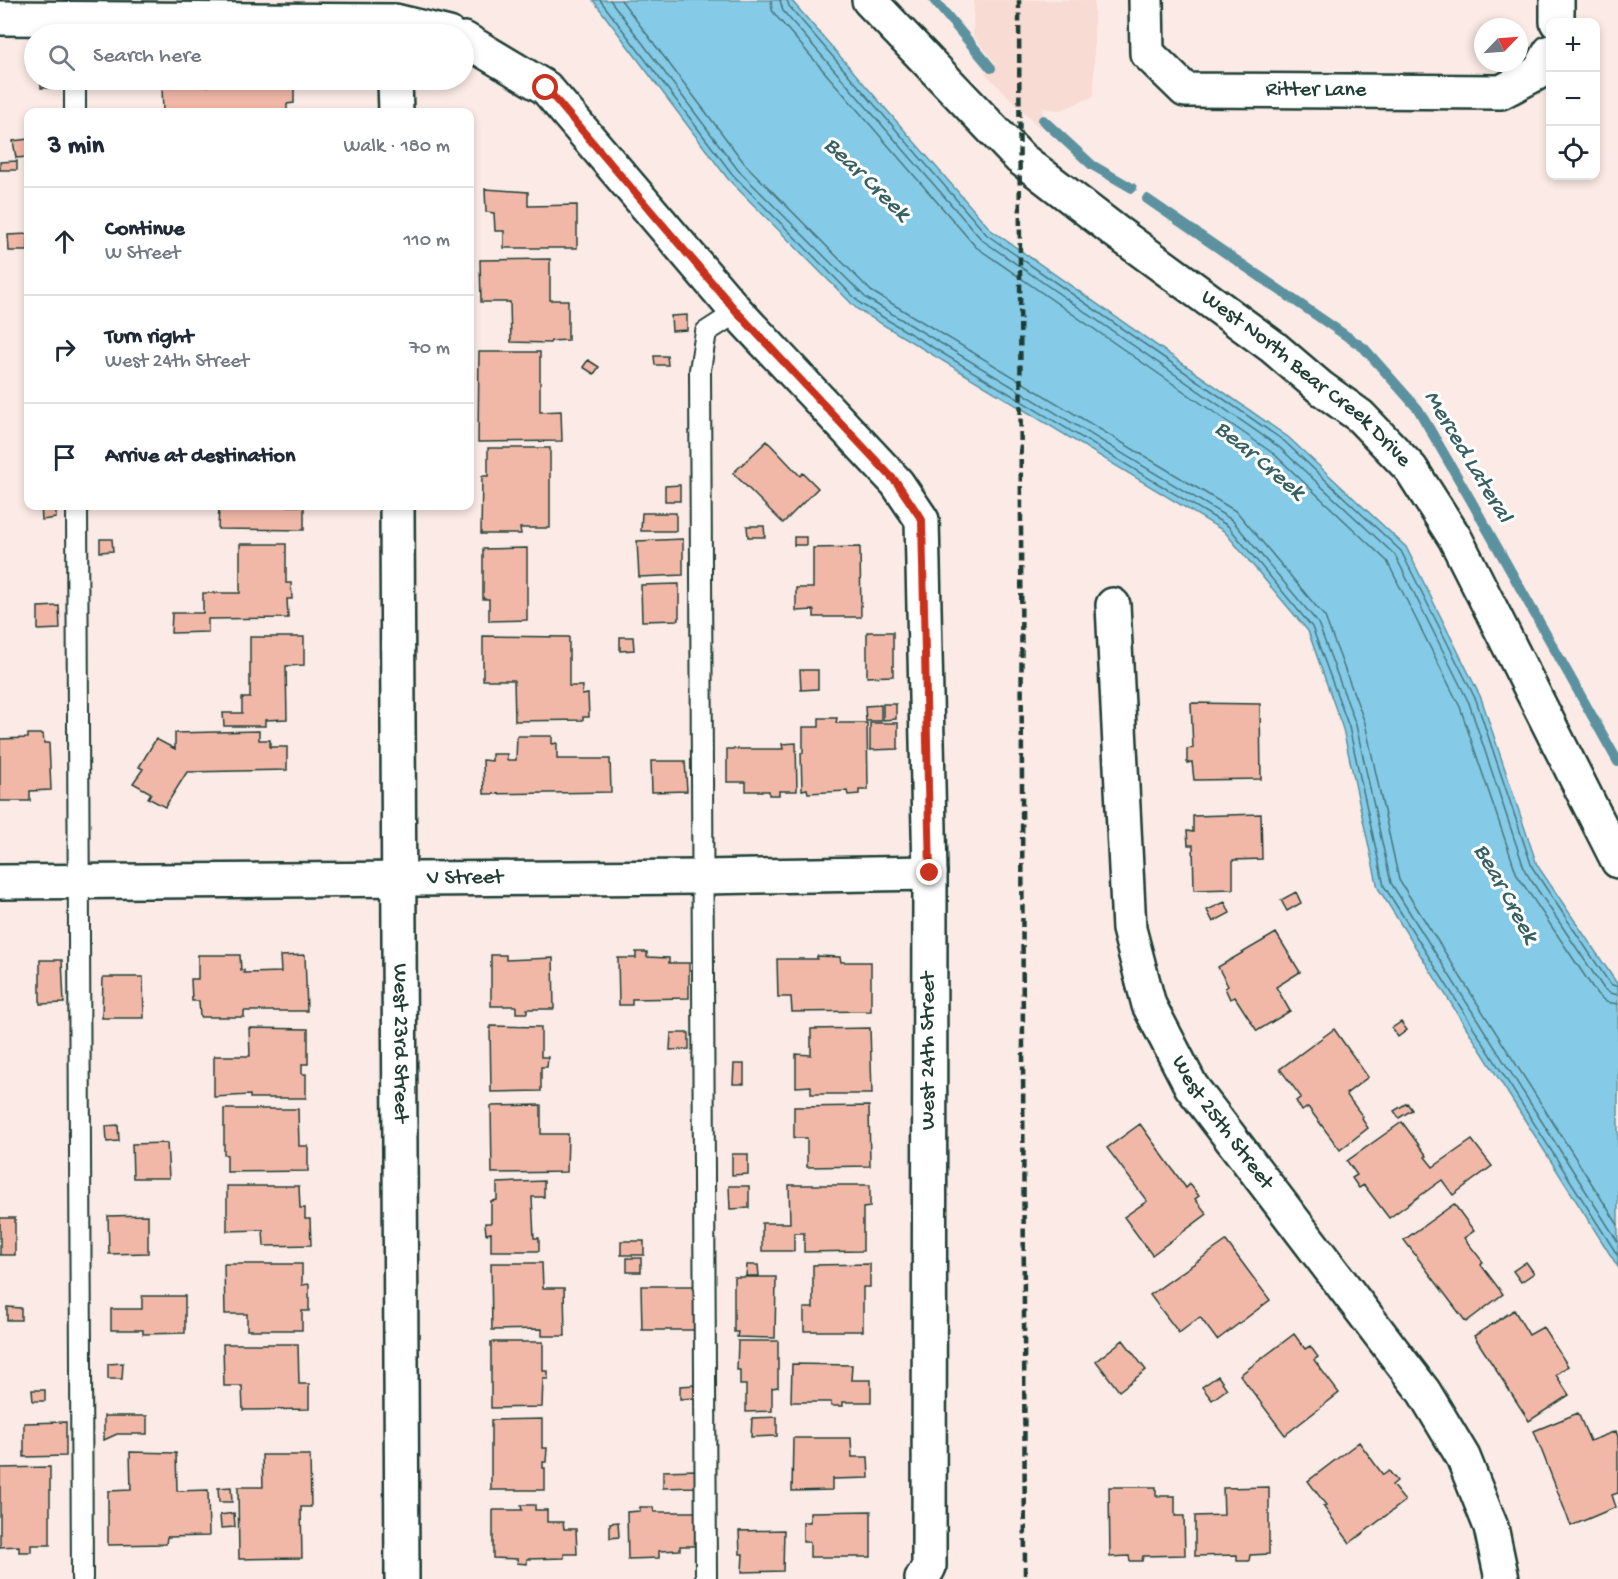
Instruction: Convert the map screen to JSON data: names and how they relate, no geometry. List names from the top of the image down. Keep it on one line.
{"streets":{"street":["Ritter Lane","West North Bear Creek Drive","V Street","West 23rd Street","West 24th Street","West 25th Street"]},"crossings":[["V Street","West 23rd Street"],["V Street","West 24th Street"]],"water":["Bear Creek","Merced Lateral"],"north":"top right","page":{"map_buttons":["+","−"],"search":"Search here","heading":["3 min","Walk · 180 m"],"list":[["Continue","W Street","110 m"],["Turn right","West 24th Street","70 m"],"Arrive at destination"]}}
